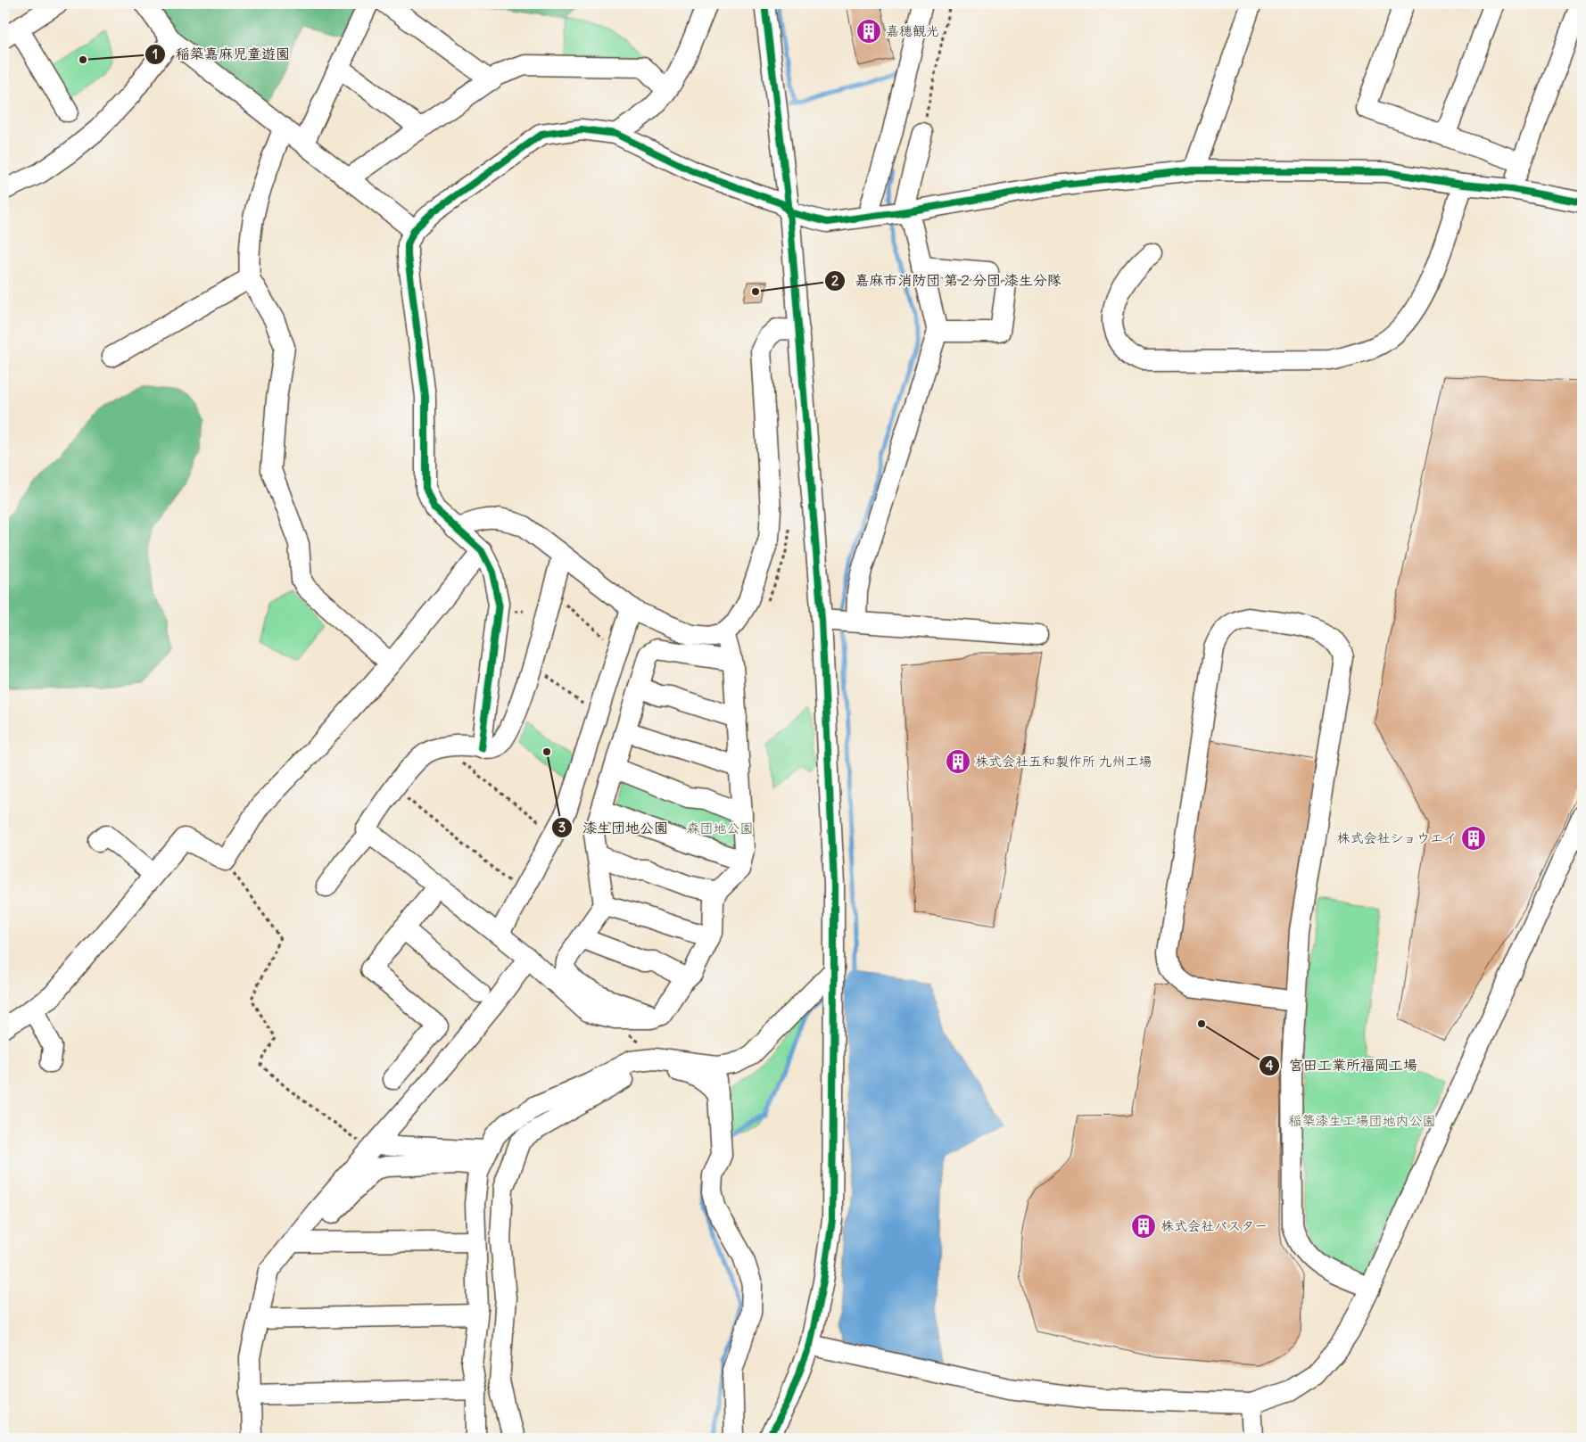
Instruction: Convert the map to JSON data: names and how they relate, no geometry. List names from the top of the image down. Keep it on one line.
{"parks":["森団地公園","稲築漆生工場団地内公園"],"places":{"building":["嘉穂観光","株式会社五和製作所 九州工場","株式会社ショウエイ","株式会社パスター"],"other":["稲築嘉麻児童遊園","嘉麻市消防団 第２分団 漆生分隊","漆生団地公園","宮田工業所福岡工場"]}}
